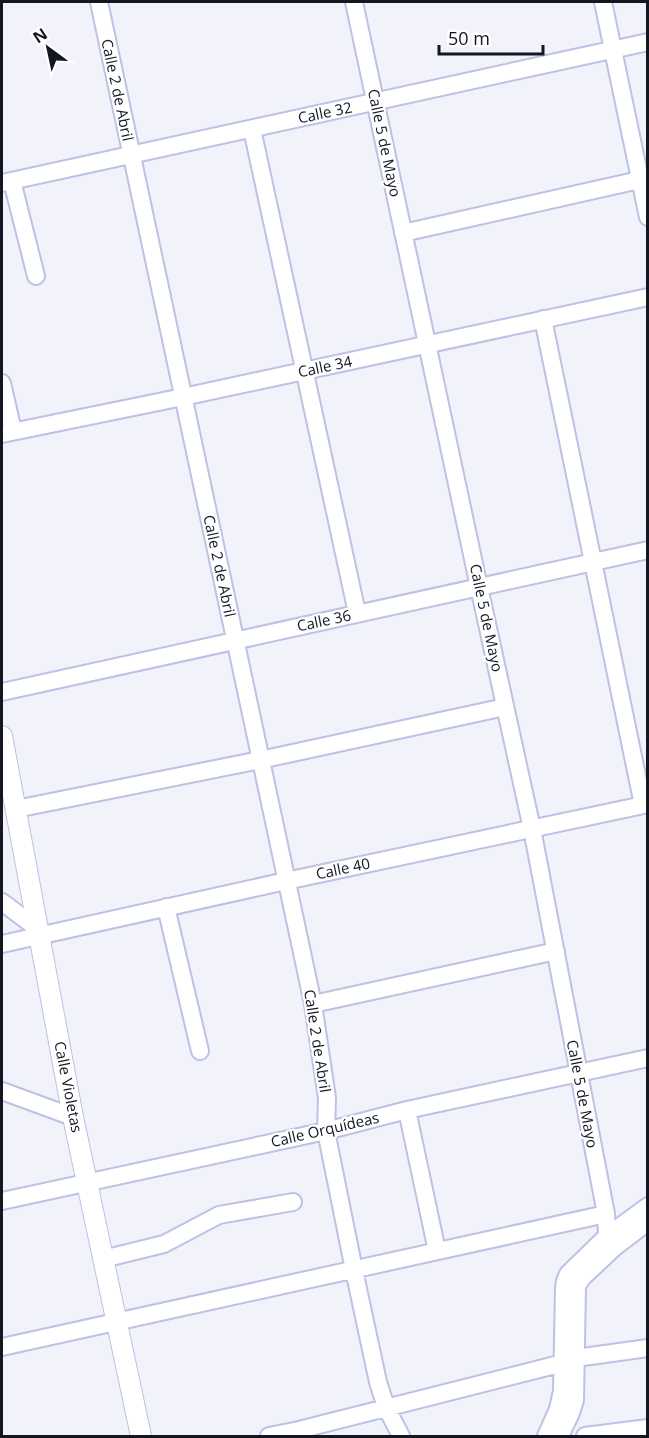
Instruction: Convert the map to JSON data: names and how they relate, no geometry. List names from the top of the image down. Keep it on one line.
{"streets":{"street":["Calle 2 de Abril","Calle 32","Calle 5 de Mayo","Calle 34","Calle 36","Calle 40","Calle Violetas","Calle Orquídeas"]},"crossings":[["Calle 2 de Abril","Calle 32"],["Calle 2 de Abril","Calle 34"],["Calle 2 de Abril","Calle 36"],["Calle 2 de Abril","Calle 40"],["Calle 2 de Abril","Calle Orquídeas"],["Calle 32","Calle 5 de Mayo"],["Calle 5 de Mayo","Calle 34"],["Calle 5 de Mayo","Calle 36"],["Calle 5 de Mayo","Calle 40"],["Calle 5 de Mayo","Calle Orquídeas"],["Calle 40","Calle Violetas"],["Calle Violetas","Calle Orquídeas"]],"scale_bar":"50 m","north":"top left"}
